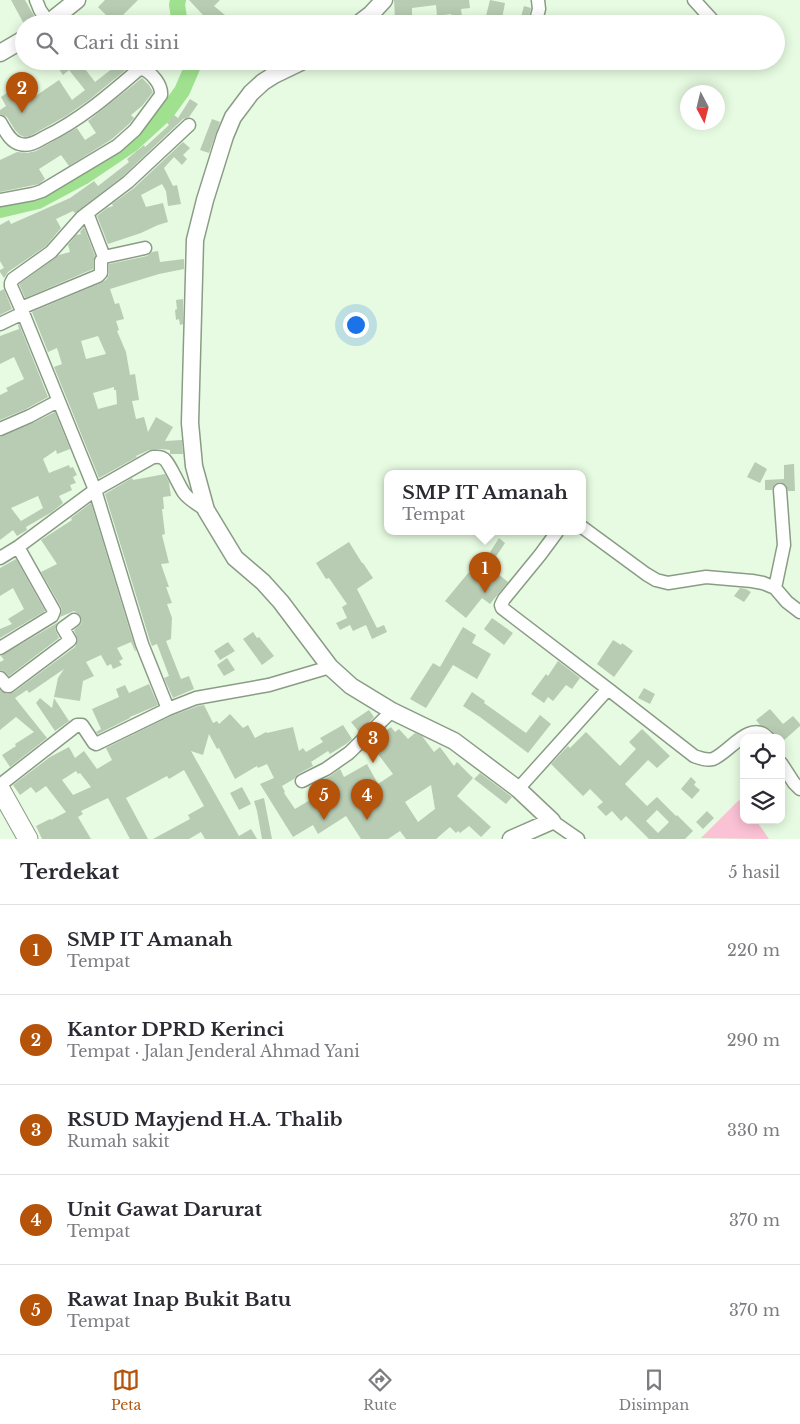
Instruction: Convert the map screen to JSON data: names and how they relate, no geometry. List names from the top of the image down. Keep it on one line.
{"north":"bottom","page":{"search":"Cari di sini","pins":["2","1","3","4","5"],"popup":["SMP IT Amanah","Tempat"],"heading":["Terdekat","5 hasil"],"list":[{"mark":"1","name":"SMP IT Amanah","note":"Tempat","value":"220 m"},{"mark":"2","name":"Kantor DPRD Kerinci","note":"Tempat · Jalan Jenderal Ahmad Yani","value":"290 m"},{"mark":"3","name":"RSUD Mayjend H.A. Thalib","note":"Rumah sakit","value":"330 m"},{"mark":"4","name":"Unit Gawat Darurat","note":"Tempat","value":"370 m"},{"mark":"5","name":"Rawat Inap Bukit Batu","note":"Tempat","value":"370 m"}],"nav":["Peta","Rute","Disimpan"]}}
